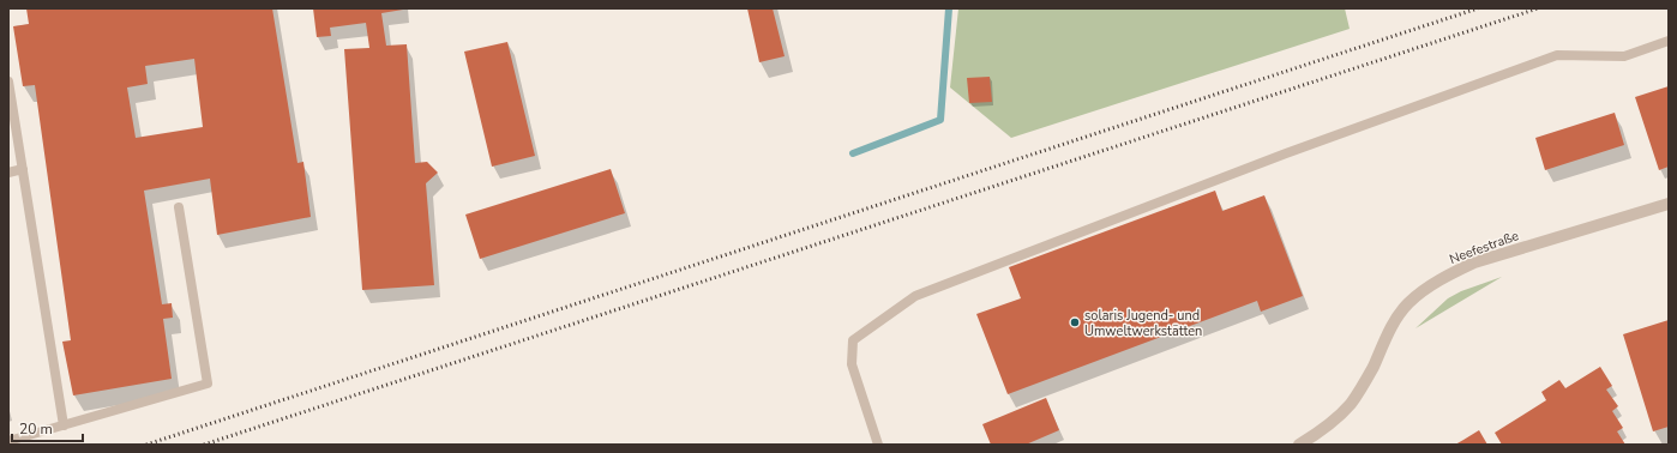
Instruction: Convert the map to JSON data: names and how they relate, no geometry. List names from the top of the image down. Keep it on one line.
{"streets":{"street":["Neefestraße"]},"places":["solaris Jugend- und Umweltwerkstätten"],"scale_bar":"20 m"}
